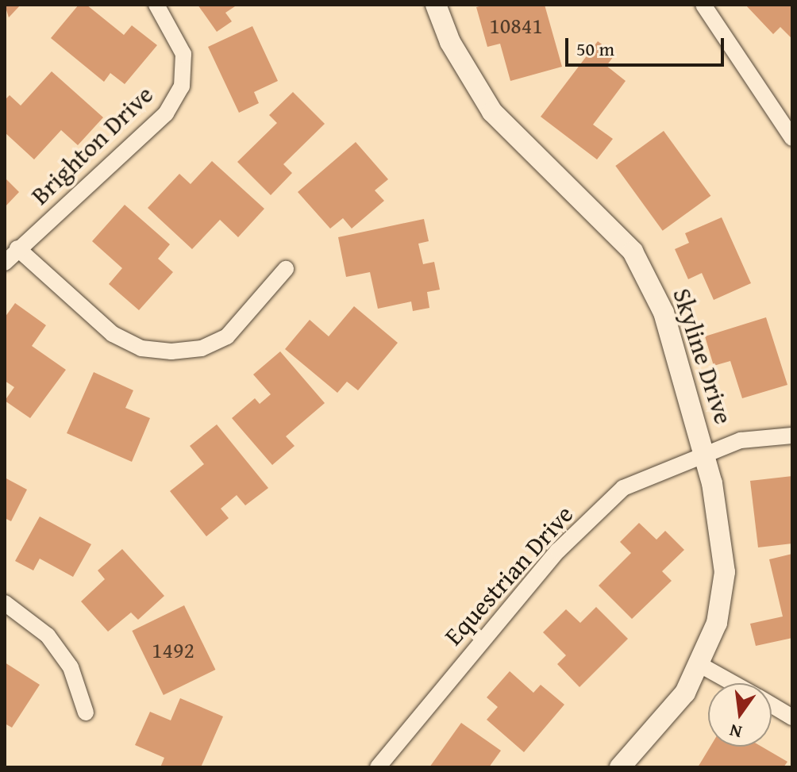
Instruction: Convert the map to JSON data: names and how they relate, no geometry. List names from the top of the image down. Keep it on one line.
{"streets":{"street":["Brighton Drive","Skyline Drive","Equestrian Drive"]},"crossings":[["Skyline Drive","Equestrian Drive"]],"house_numbers":["10841","1492"],"scale_bar":"50 m","north":"bottom"}
